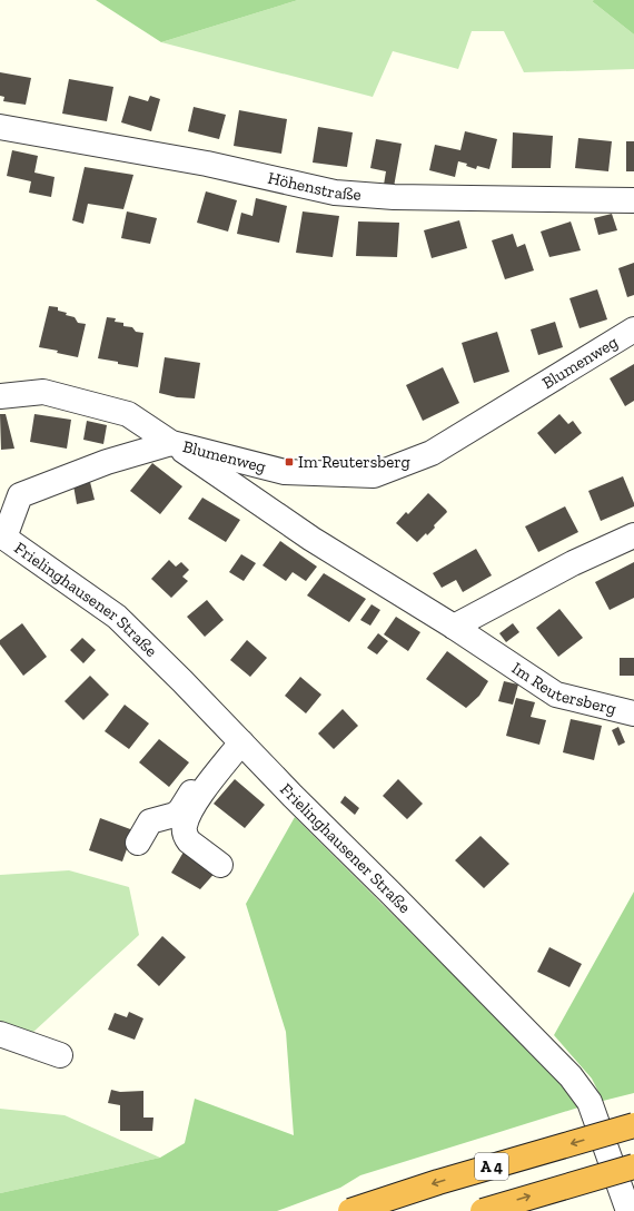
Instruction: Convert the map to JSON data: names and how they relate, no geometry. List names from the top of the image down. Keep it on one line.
{"streets":{"highway":["A 4"],"street":["Höhenstraße","Blumenweg","Frielinghausener Straße","Im Reutersberg"]},"crossings":[["Blumenweg","Im Reutersberg"]],"places":{"transit":["Im Reutersberg"]}}
